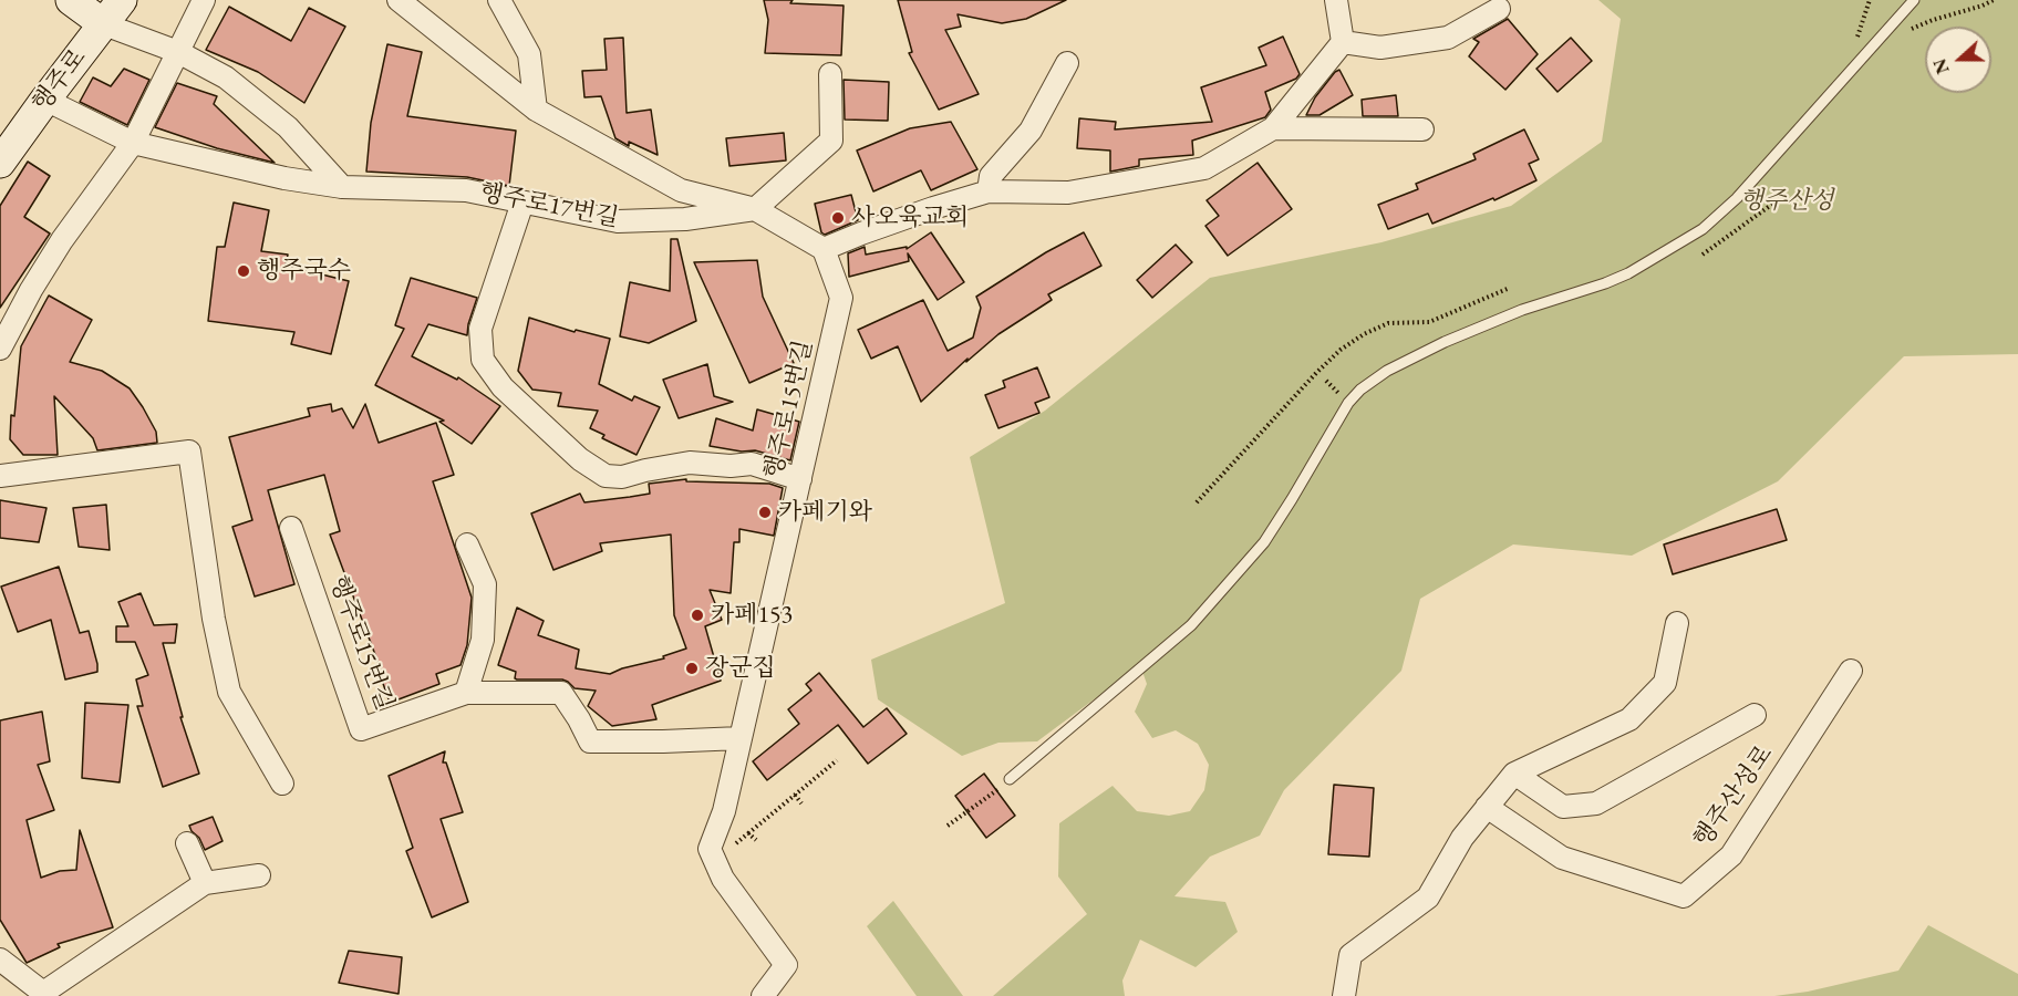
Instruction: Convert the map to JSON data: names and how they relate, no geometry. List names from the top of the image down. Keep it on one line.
{"streets":{"main road":["행주로"],"street":["행주로17번길","행주로15번길","행주산성로"]},"crossings":[["행주로","행주로17번길"]],"parks":["행주산성"],"places":["사오육교회","행주국수","카페기와","카페153","장군집"],"north":"left"}
